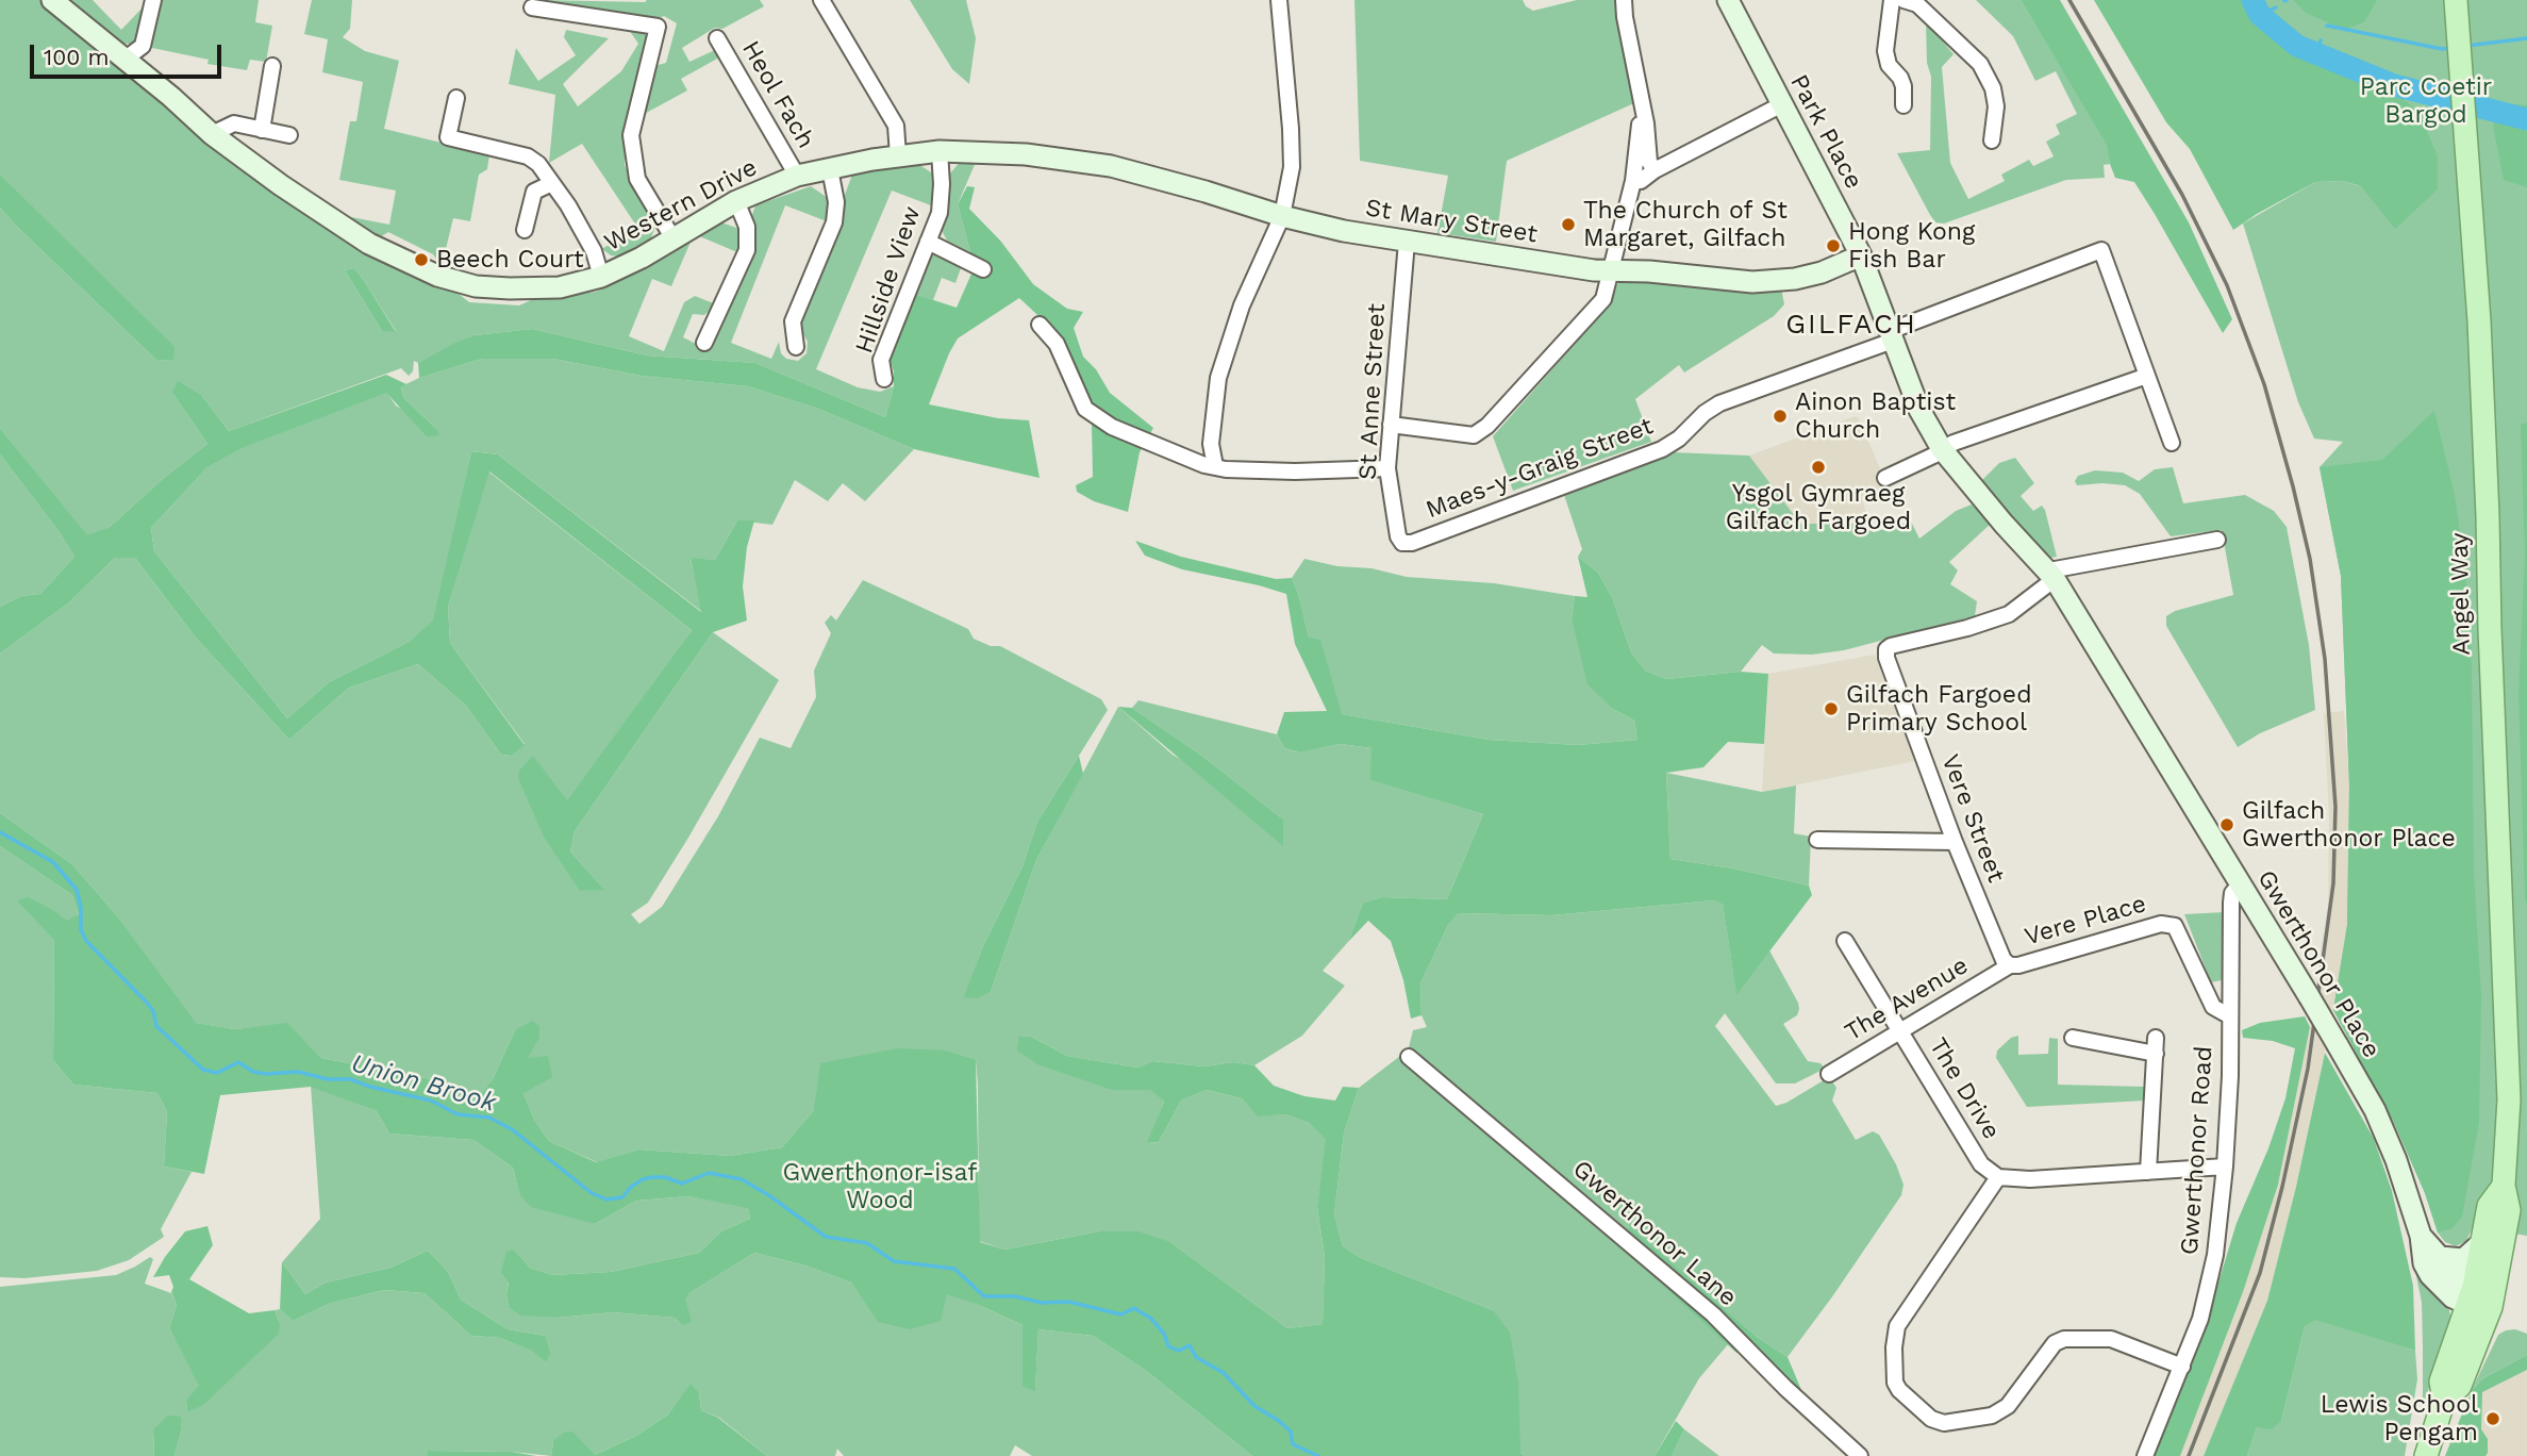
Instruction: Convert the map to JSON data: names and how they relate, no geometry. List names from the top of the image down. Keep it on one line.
{"streets":{"main road":["Angel Way"],"street":["Heol Fach","Park Place","Western Drive","St Mary Street","Hillside View","St Anne Street","Maes-y-Graig Street","Vere Street","Vere Place","Gwerthonor Place","The Avenue","The Drive","Gwerthonor Road","Gwerthonor Lane"]},"crossings":[["Heol Fach","Western Drive"],["Park Place","St Mary Street"],["Park Place","Maes-y-Graig Street"],["Park Place","Gwerthonor Place"],["Western Drive","St Mary Street"],["Western Drive","Hillside View"],["St Mary Street","St Anne Street"],["St Anne Street","Maes-y-Graig Street"],["Angel Way","Gwerthonor Place"],["Vere Street","Vere Place"],["Vere Street","Gwerthonor Place"],["Vere Street","The Avenue"],["Vere Place","The Avenue"],["Vere Place","Gwerthonor Road"],["Gwerthonor Place","Gwerthonor Road"],["The Avenue","The Drive"]],"districts":["GILFACH"],"water":["Union Brook"],"parks":["Parc Coetir Bargod","Gwerthonor-isaf Wood"],"places":["The Church of St Margaret, Gilfach","Hong Kong Fish Bar","Beech Court","Ainon Baptist Church","Ysgol Gymraeg Gilfach Fargoed","Gilfach Fargoed Primary School","Gilfach Gwerthonor Place","Lewis School Pengam"],"scale_bar":"100 m"}
